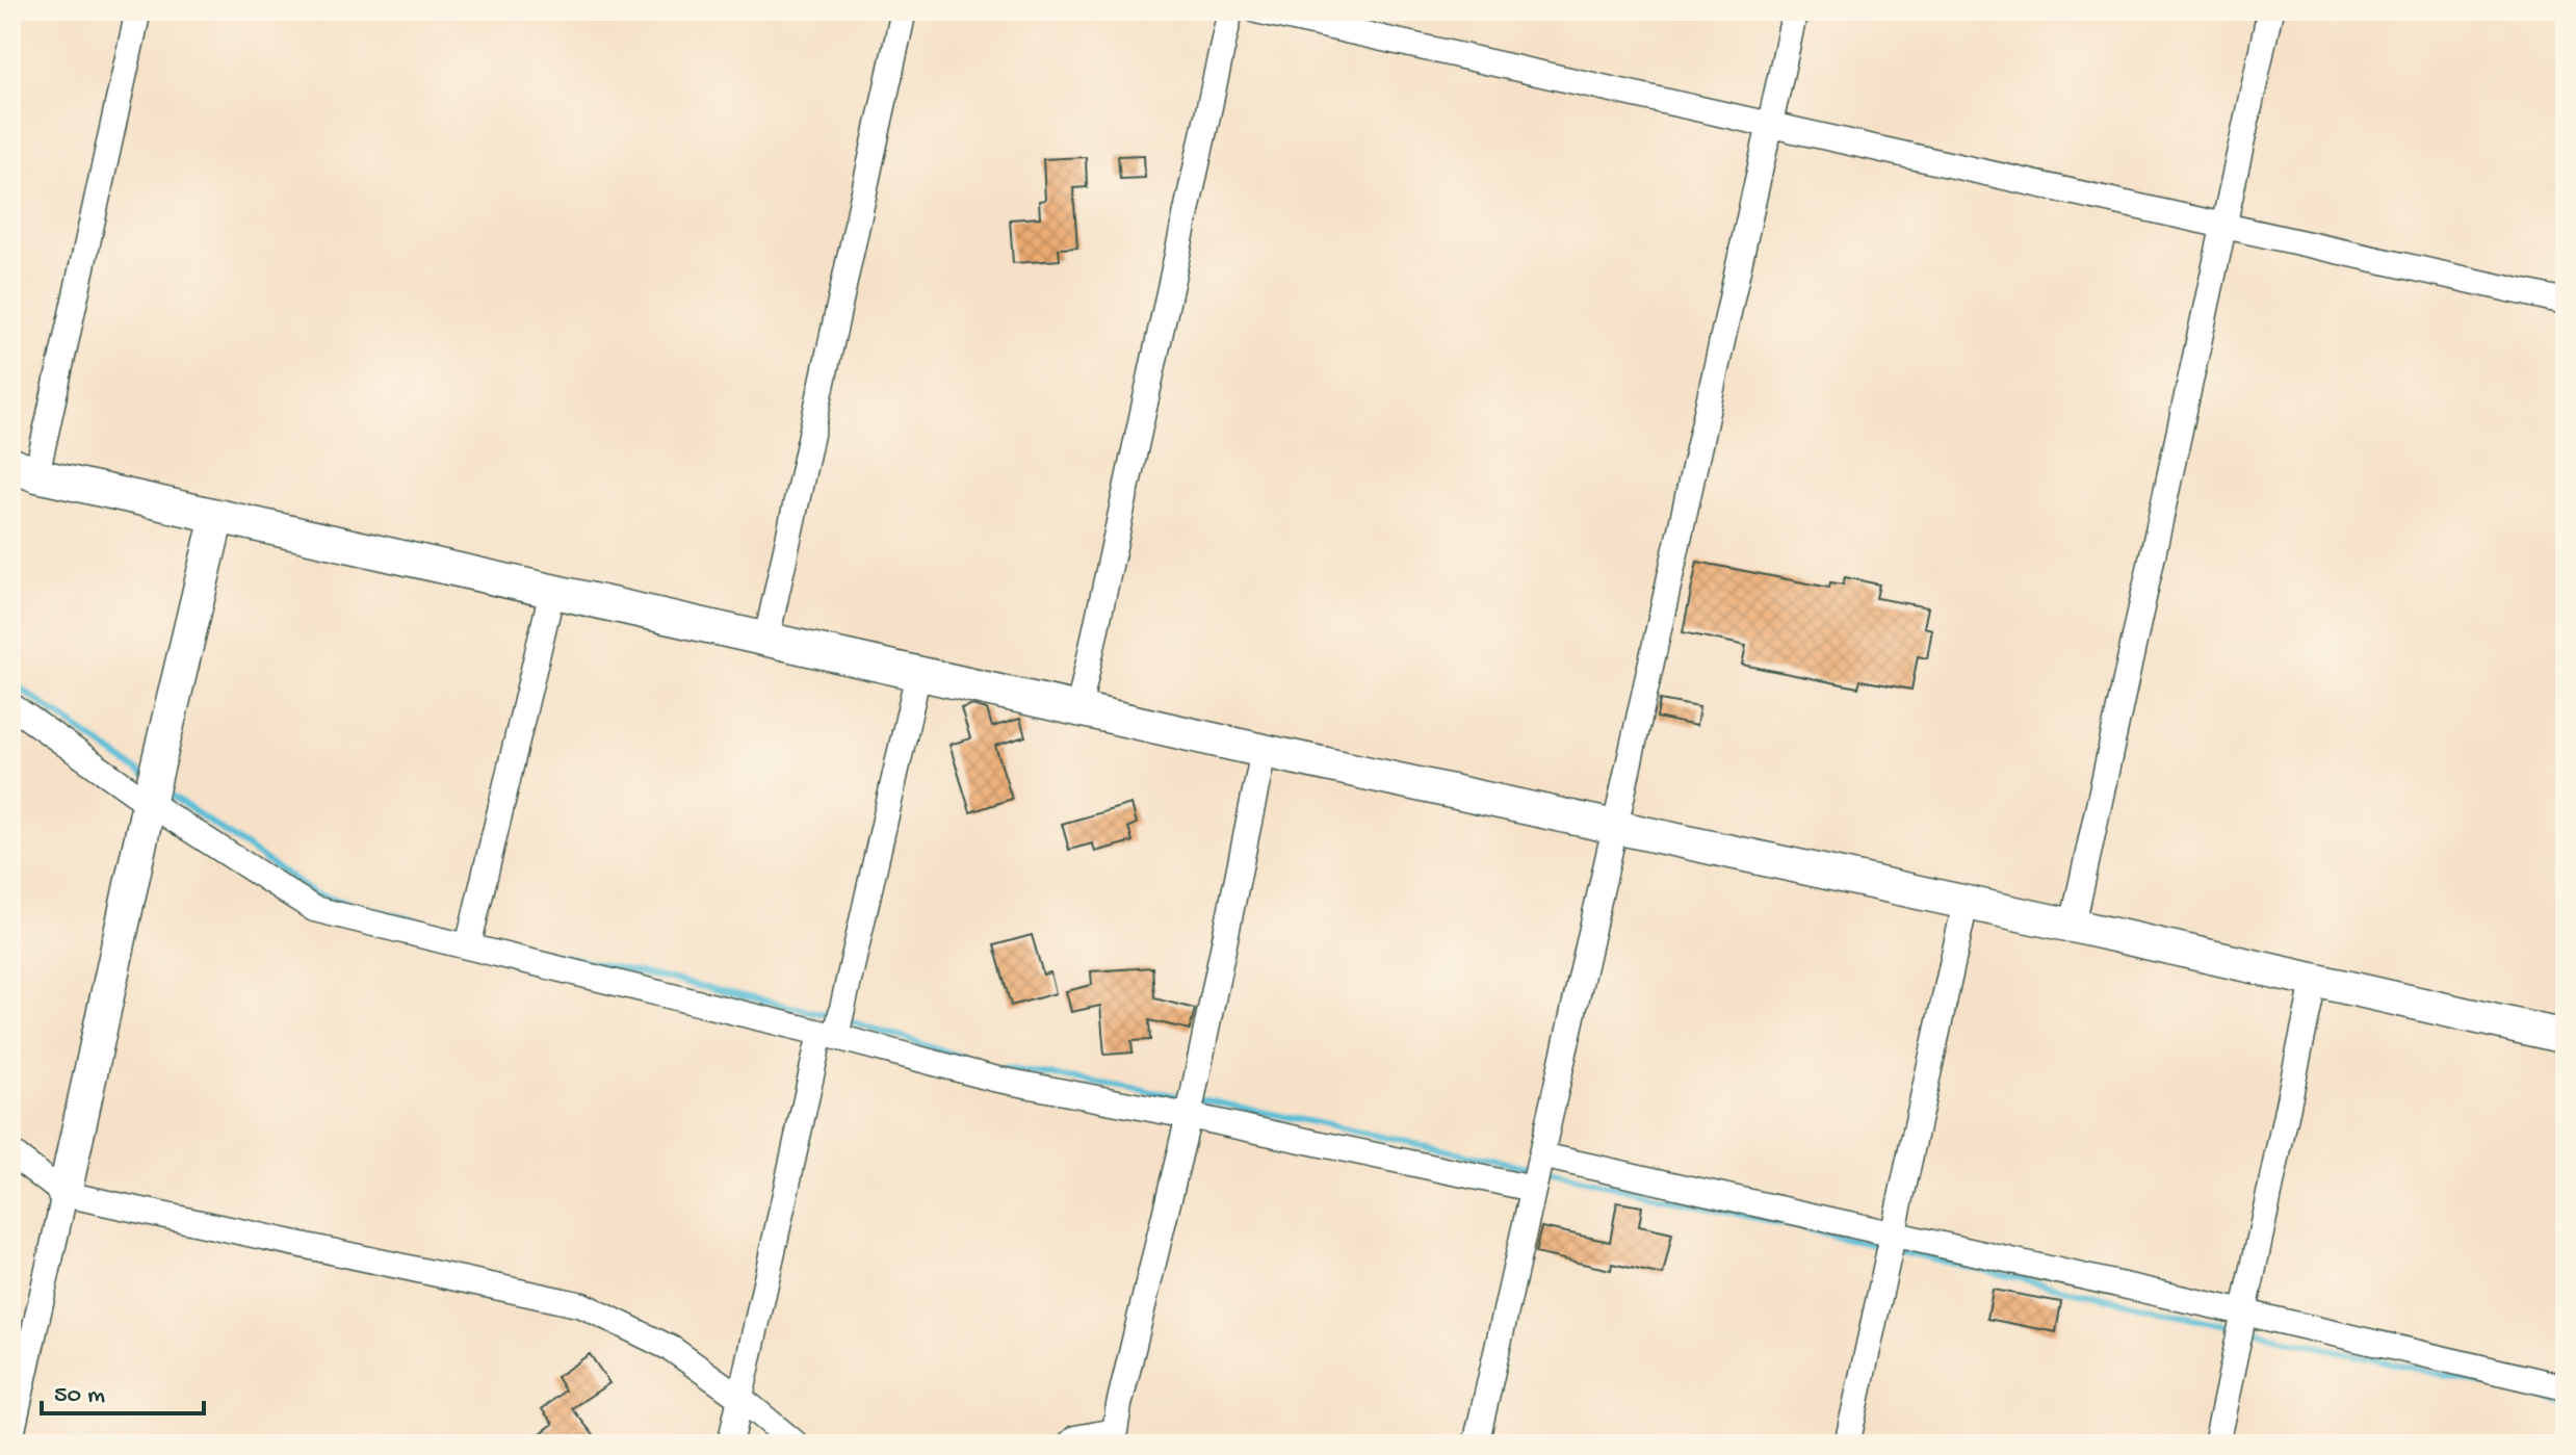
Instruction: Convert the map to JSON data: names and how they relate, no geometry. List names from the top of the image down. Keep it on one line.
{"scale_bar":"50 m"}
